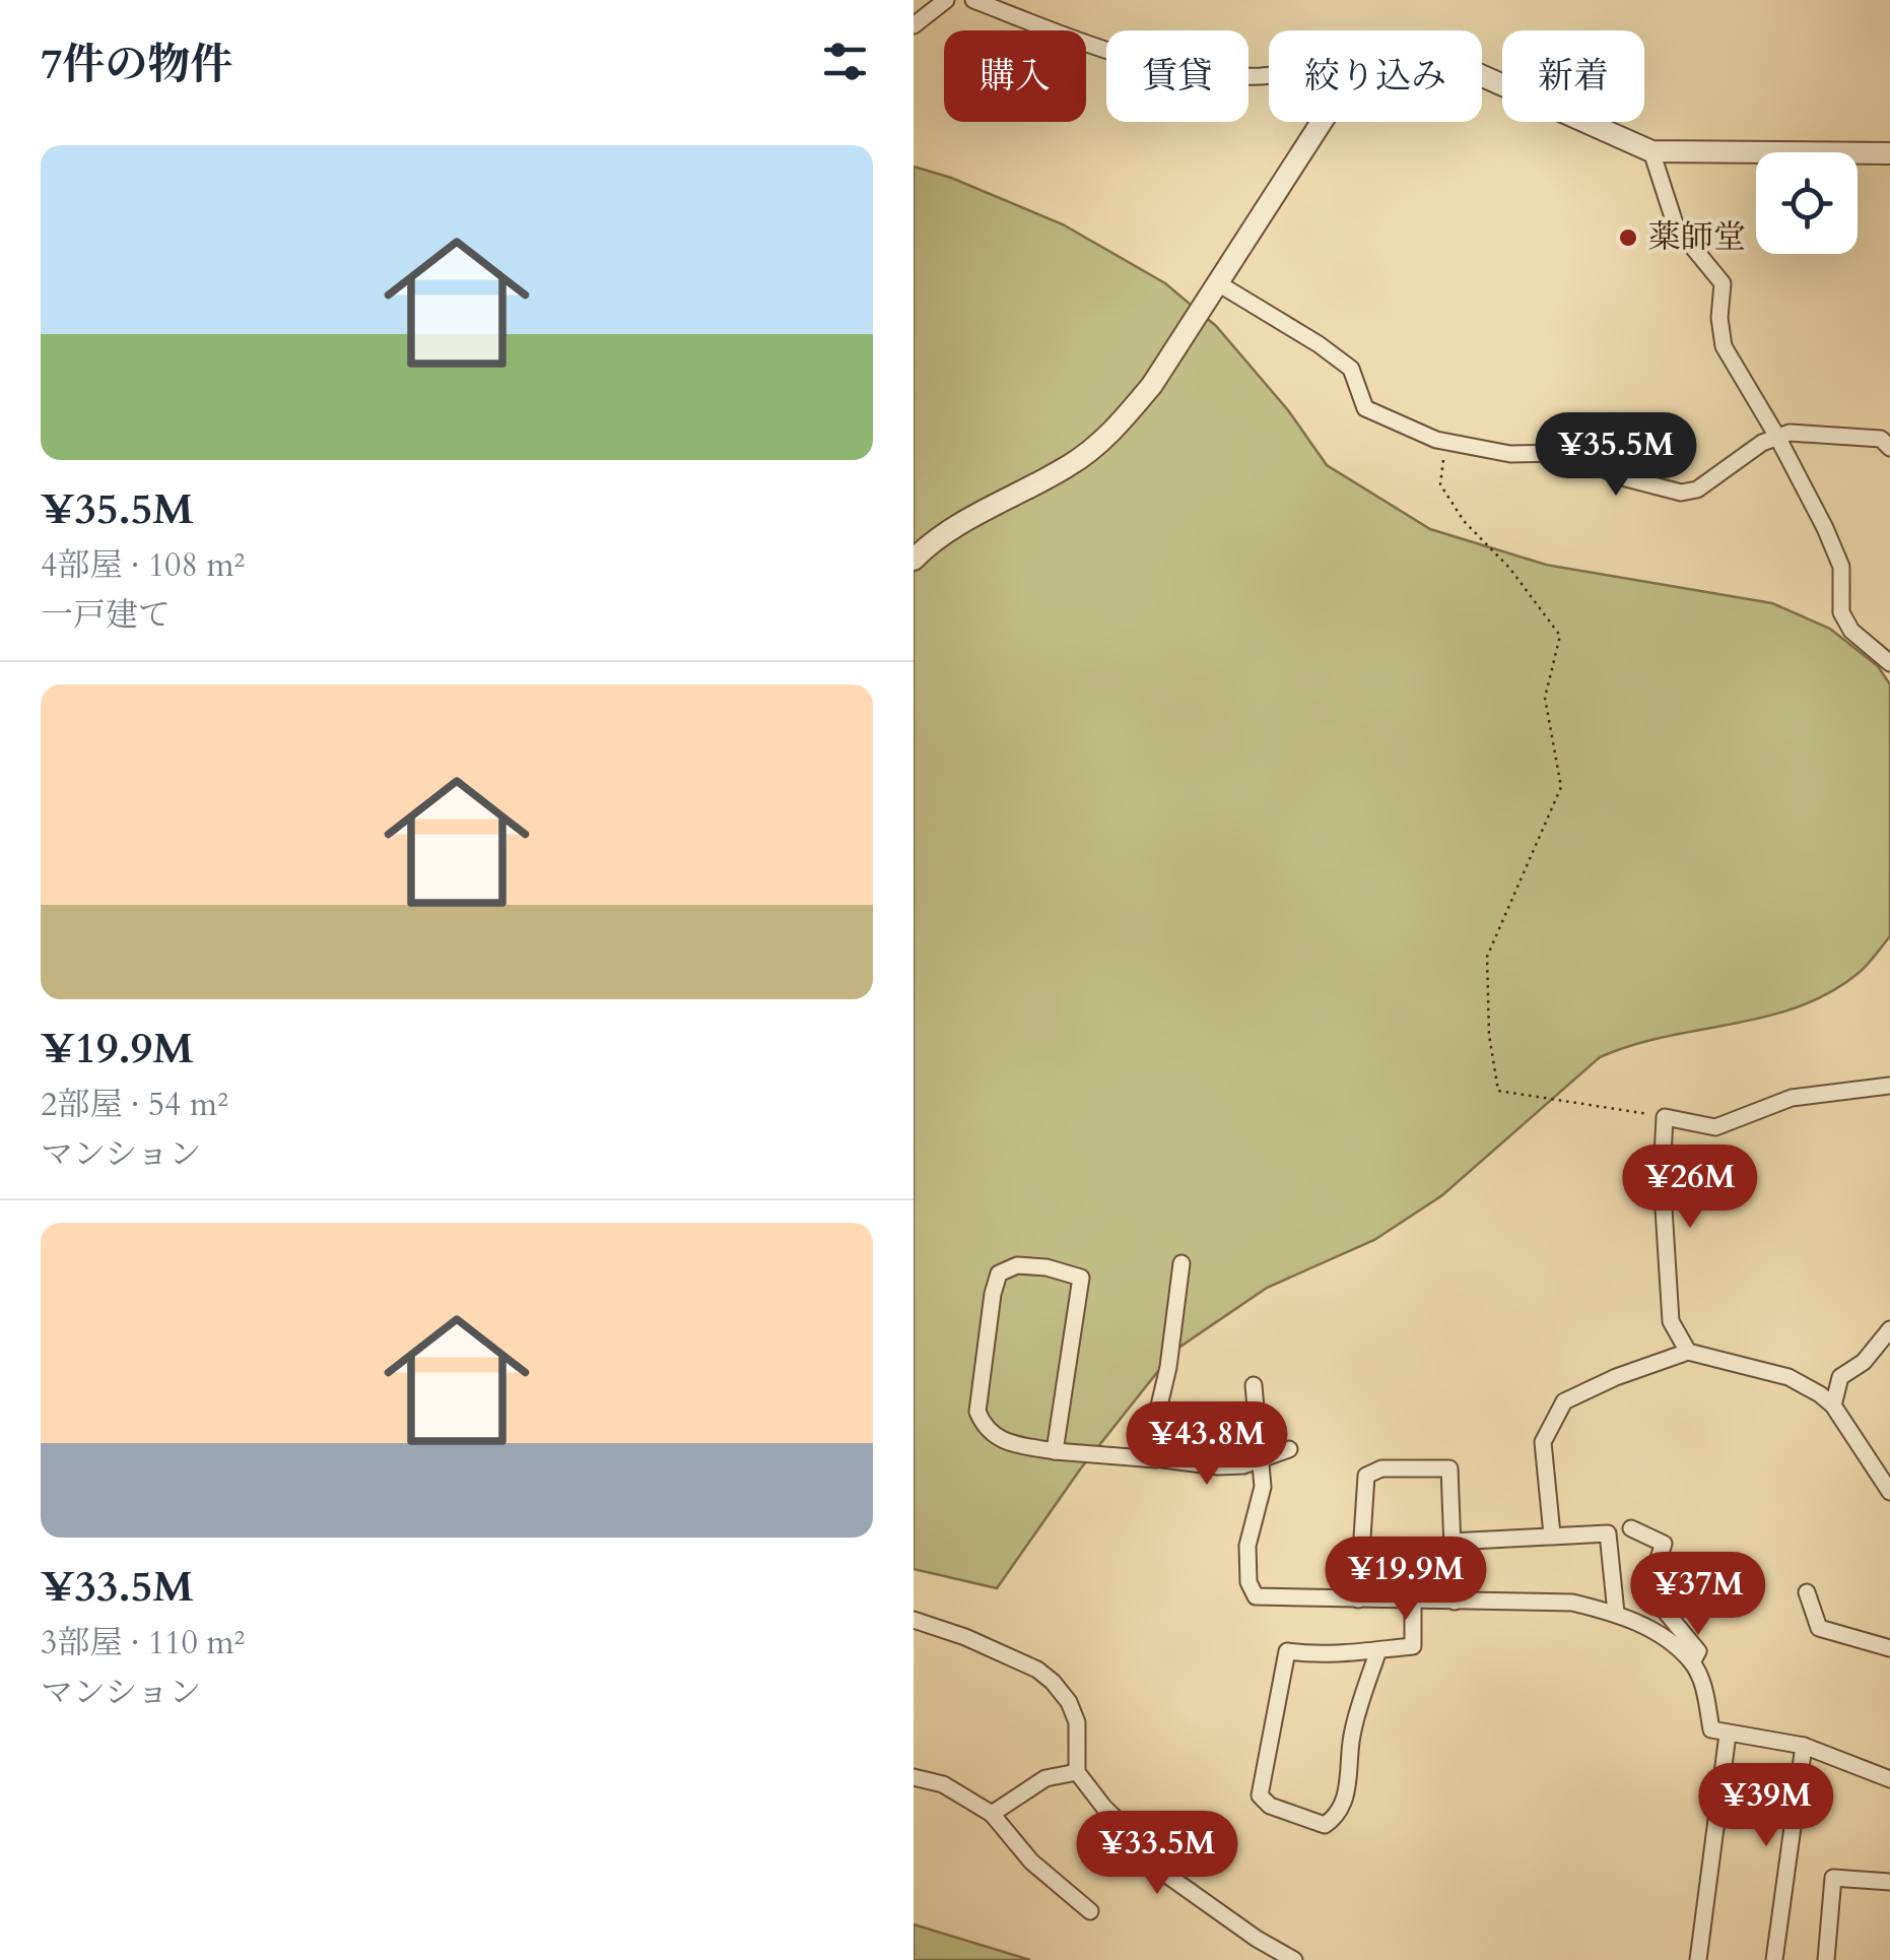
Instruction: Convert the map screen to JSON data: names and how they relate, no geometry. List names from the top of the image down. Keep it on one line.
{"places":["薬師堂"],"page":{"heading":"7件の物件","chip":["購入","賃貸","絞り込み","新着"],"list":[{"name":"¥35.5M","note":"4部屋 · 108 m² · 一戸建て"},{"name":"¥19.9M","note":"2部屋 · 54 m² · マンション"},{"name":"¥33.5M","note":"3部屋 · 110 m² · マンション"}],"price":["¥35.5M","¥26M","¥43.8M","¥19.9M","¥37M","¥39M","¥33.5M"]}}
